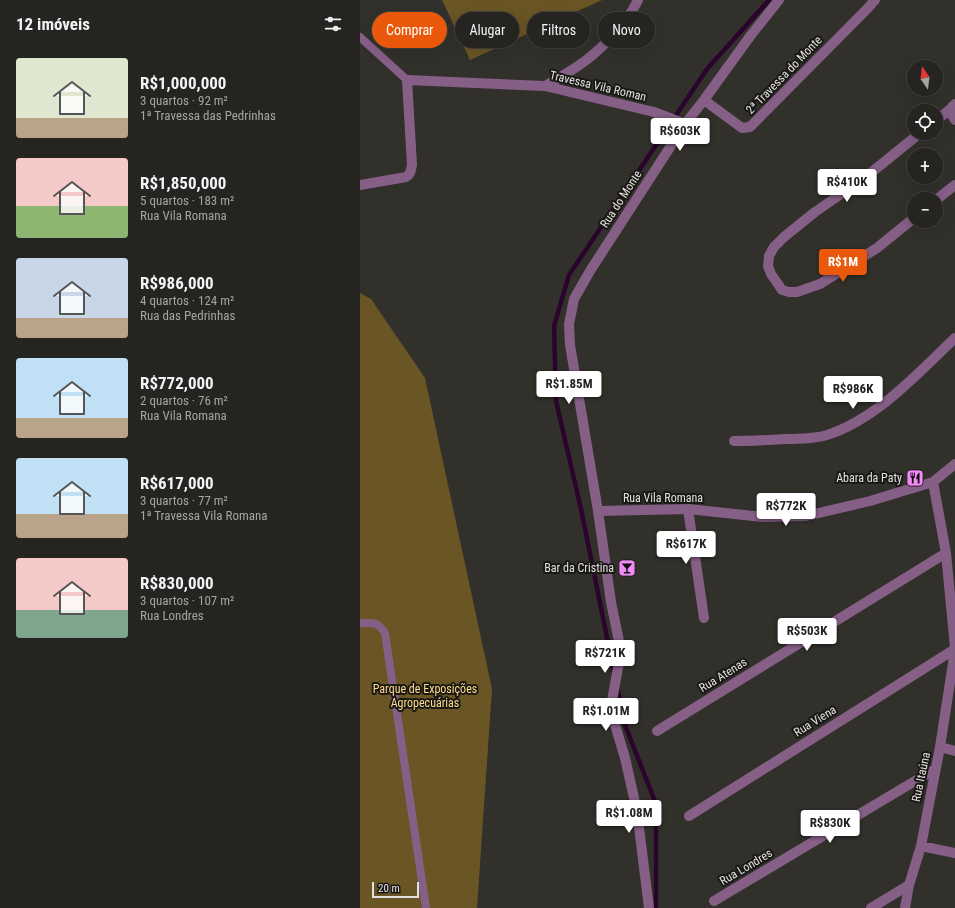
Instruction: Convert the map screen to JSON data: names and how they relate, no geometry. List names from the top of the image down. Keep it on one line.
{"streets":{"street":["2ª Travessa do Monte","Travessa Vila Roman","Rua do Monte","Rua Vila Romana","Rua Atenas","Rua Viena","Rua Itaúna","Rua Londres"]},"crossings":[["2ª Travessa do Monte","Rua do Monte"],["Travessa Vila Roman","Rua do Monte"],["Rua do Monte","Rua Vila Romana"],["Rua Vila Romana","Rua Itaúna"],["Rua Atenas","Rua Itaúna"],["Rua Viena","Rua Itaúna"],["Rua Itaúna","Rua Londres"]],"parks":["Parque de Exposições Agropecuárias"],"places":{"restaurant":["Abara da Paty"],"bar":["Bar da Cristina"]},"scale_bar":"20 m","north":"top","page":{"heading":"12 imóveis","chip":["Comprar","Alugar","Filtros","Novo"],"list":[{"name":"R$1,000,000","note":"3 quartos · 92 m² · 1ª Travessa das Pedrinhas"},{"name":"R$1,850,000","note":"5 quartos · 183 m² · Rua Vila Romana"},{"name":"R$986,000","note":"4 quartos · 124 m² · Rua das Pedrinhas"},{"name":"R$772,000","note":"2 quartos · 76 m² · Rua Vila Romana"},{"name":"R$617,000","note":"3 quartos · 77 m² · 1ª Travessa Vila Romana"},{"name":"R$830,000","note":"3 quartos · 107 m² · Rua Londres"}],"map_buttons":["+","−"],"price":["R$603K","R$410K","R$1M","R$1.85M","R$986K","R$772K","R$617K","R$503K","R$721K","R$1.01M","R$1.08M","R$830K"],"scale":"20 m"}}
